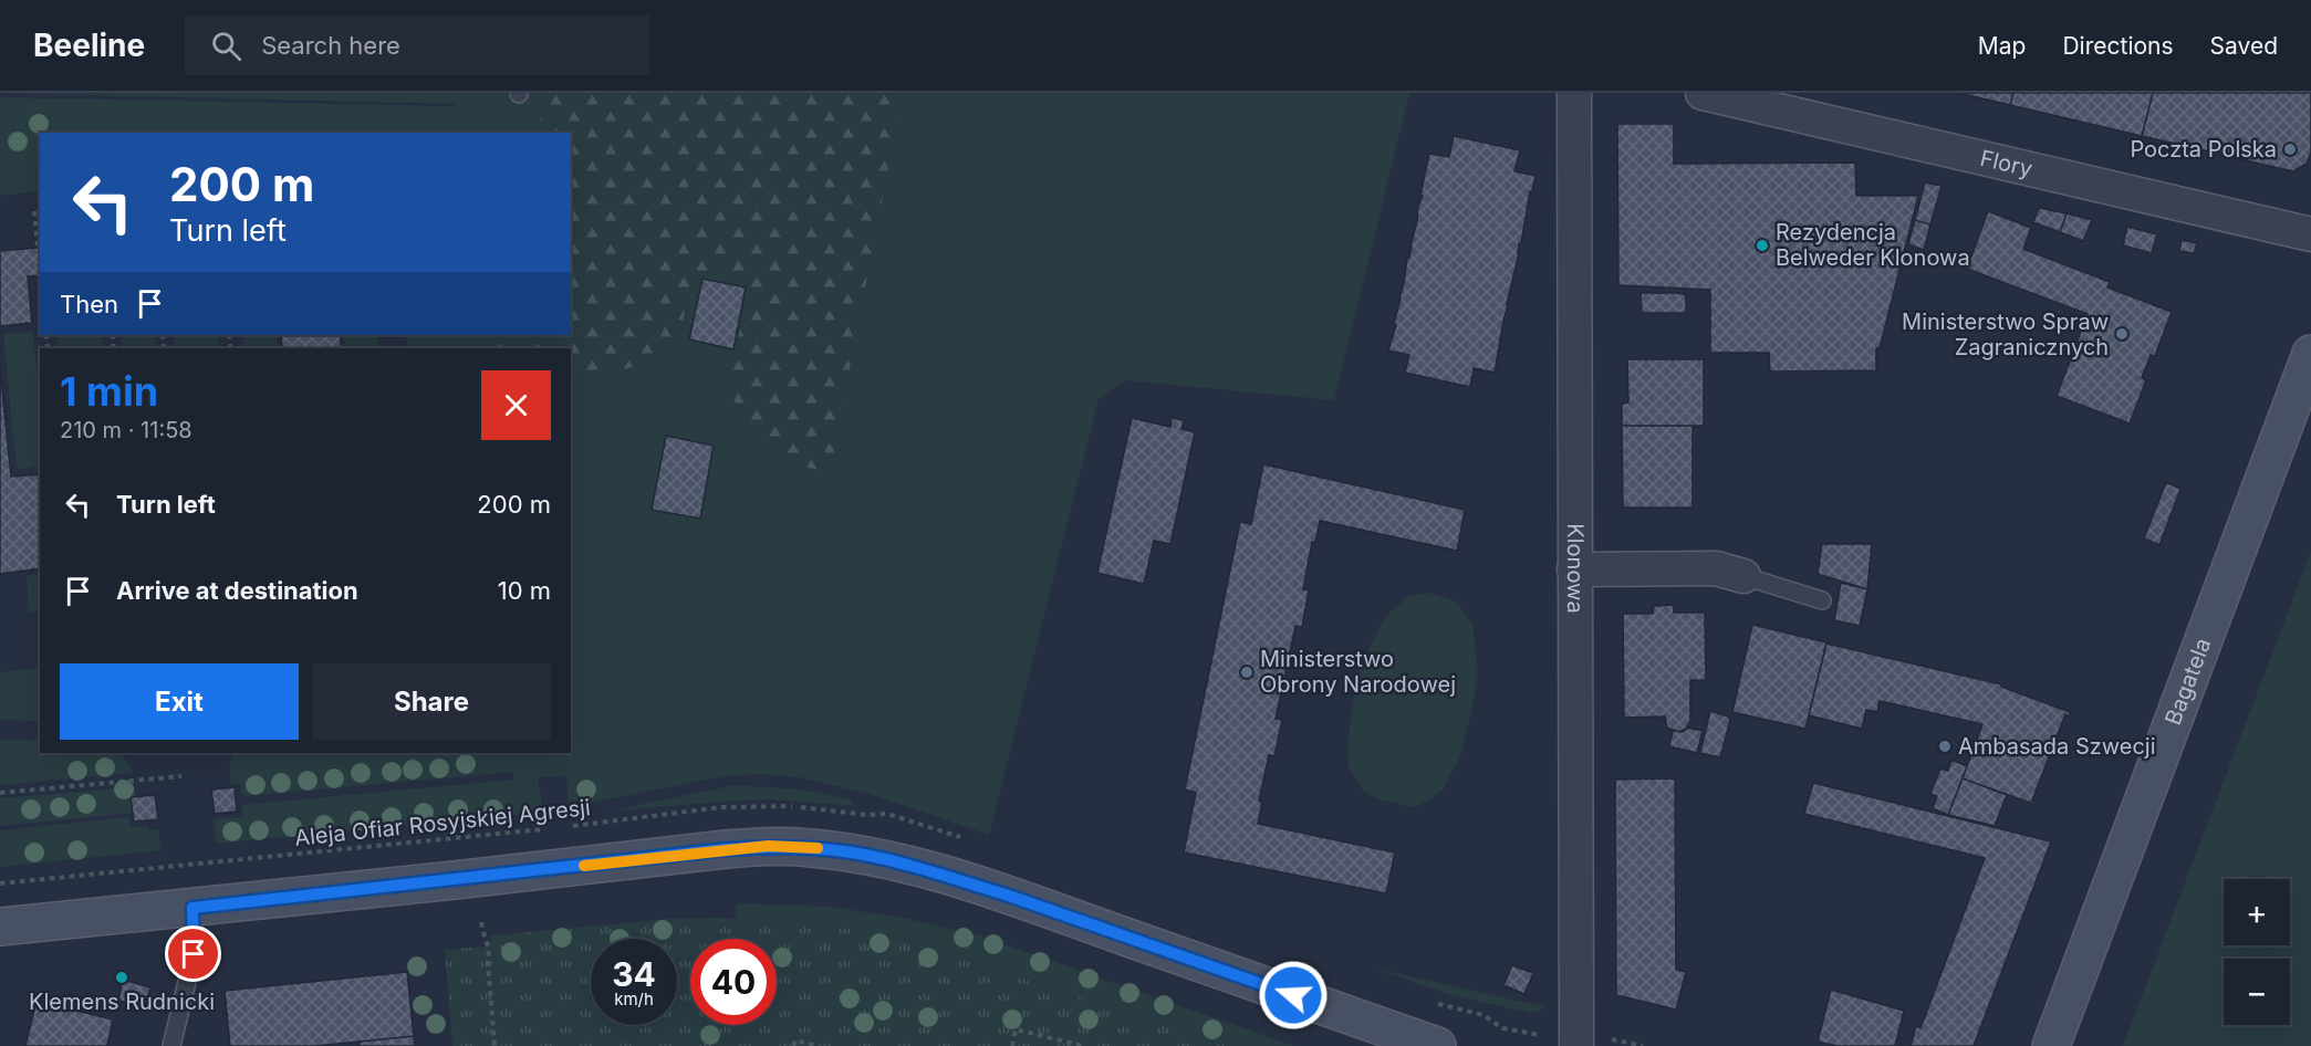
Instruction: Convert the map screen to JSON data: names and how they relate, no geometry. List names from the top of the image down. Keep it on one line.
{"streets":{"street":["Flory","Klonowa","Bagatela"],"path":["Aleja Ofiar Rosyjskiej Agresji"]},"places":["Poczta Polska","Rezydencja Belweder Klonowa","Ministerstwo Spraw Zagranicznych","Ministerstwo Obrony Narodowej","Ambasada Szwecji","Klemens Rudnicki"],"page":{"header":"Beeline","search":"Search here","nav":["Map","Directions","Saved"],"turn":["200 m","Turn left"],"then":"Then","heading":["1 min","210 m · 11:58"],"list":[{"name":"Turn left","value":"200 m"},{"name":"Arrive at destination","value":"10 m"}],"buttons":["Exit","Share"],"map_buttons":["+","−"],"speed":"34 km/h","limit":"40"}}
